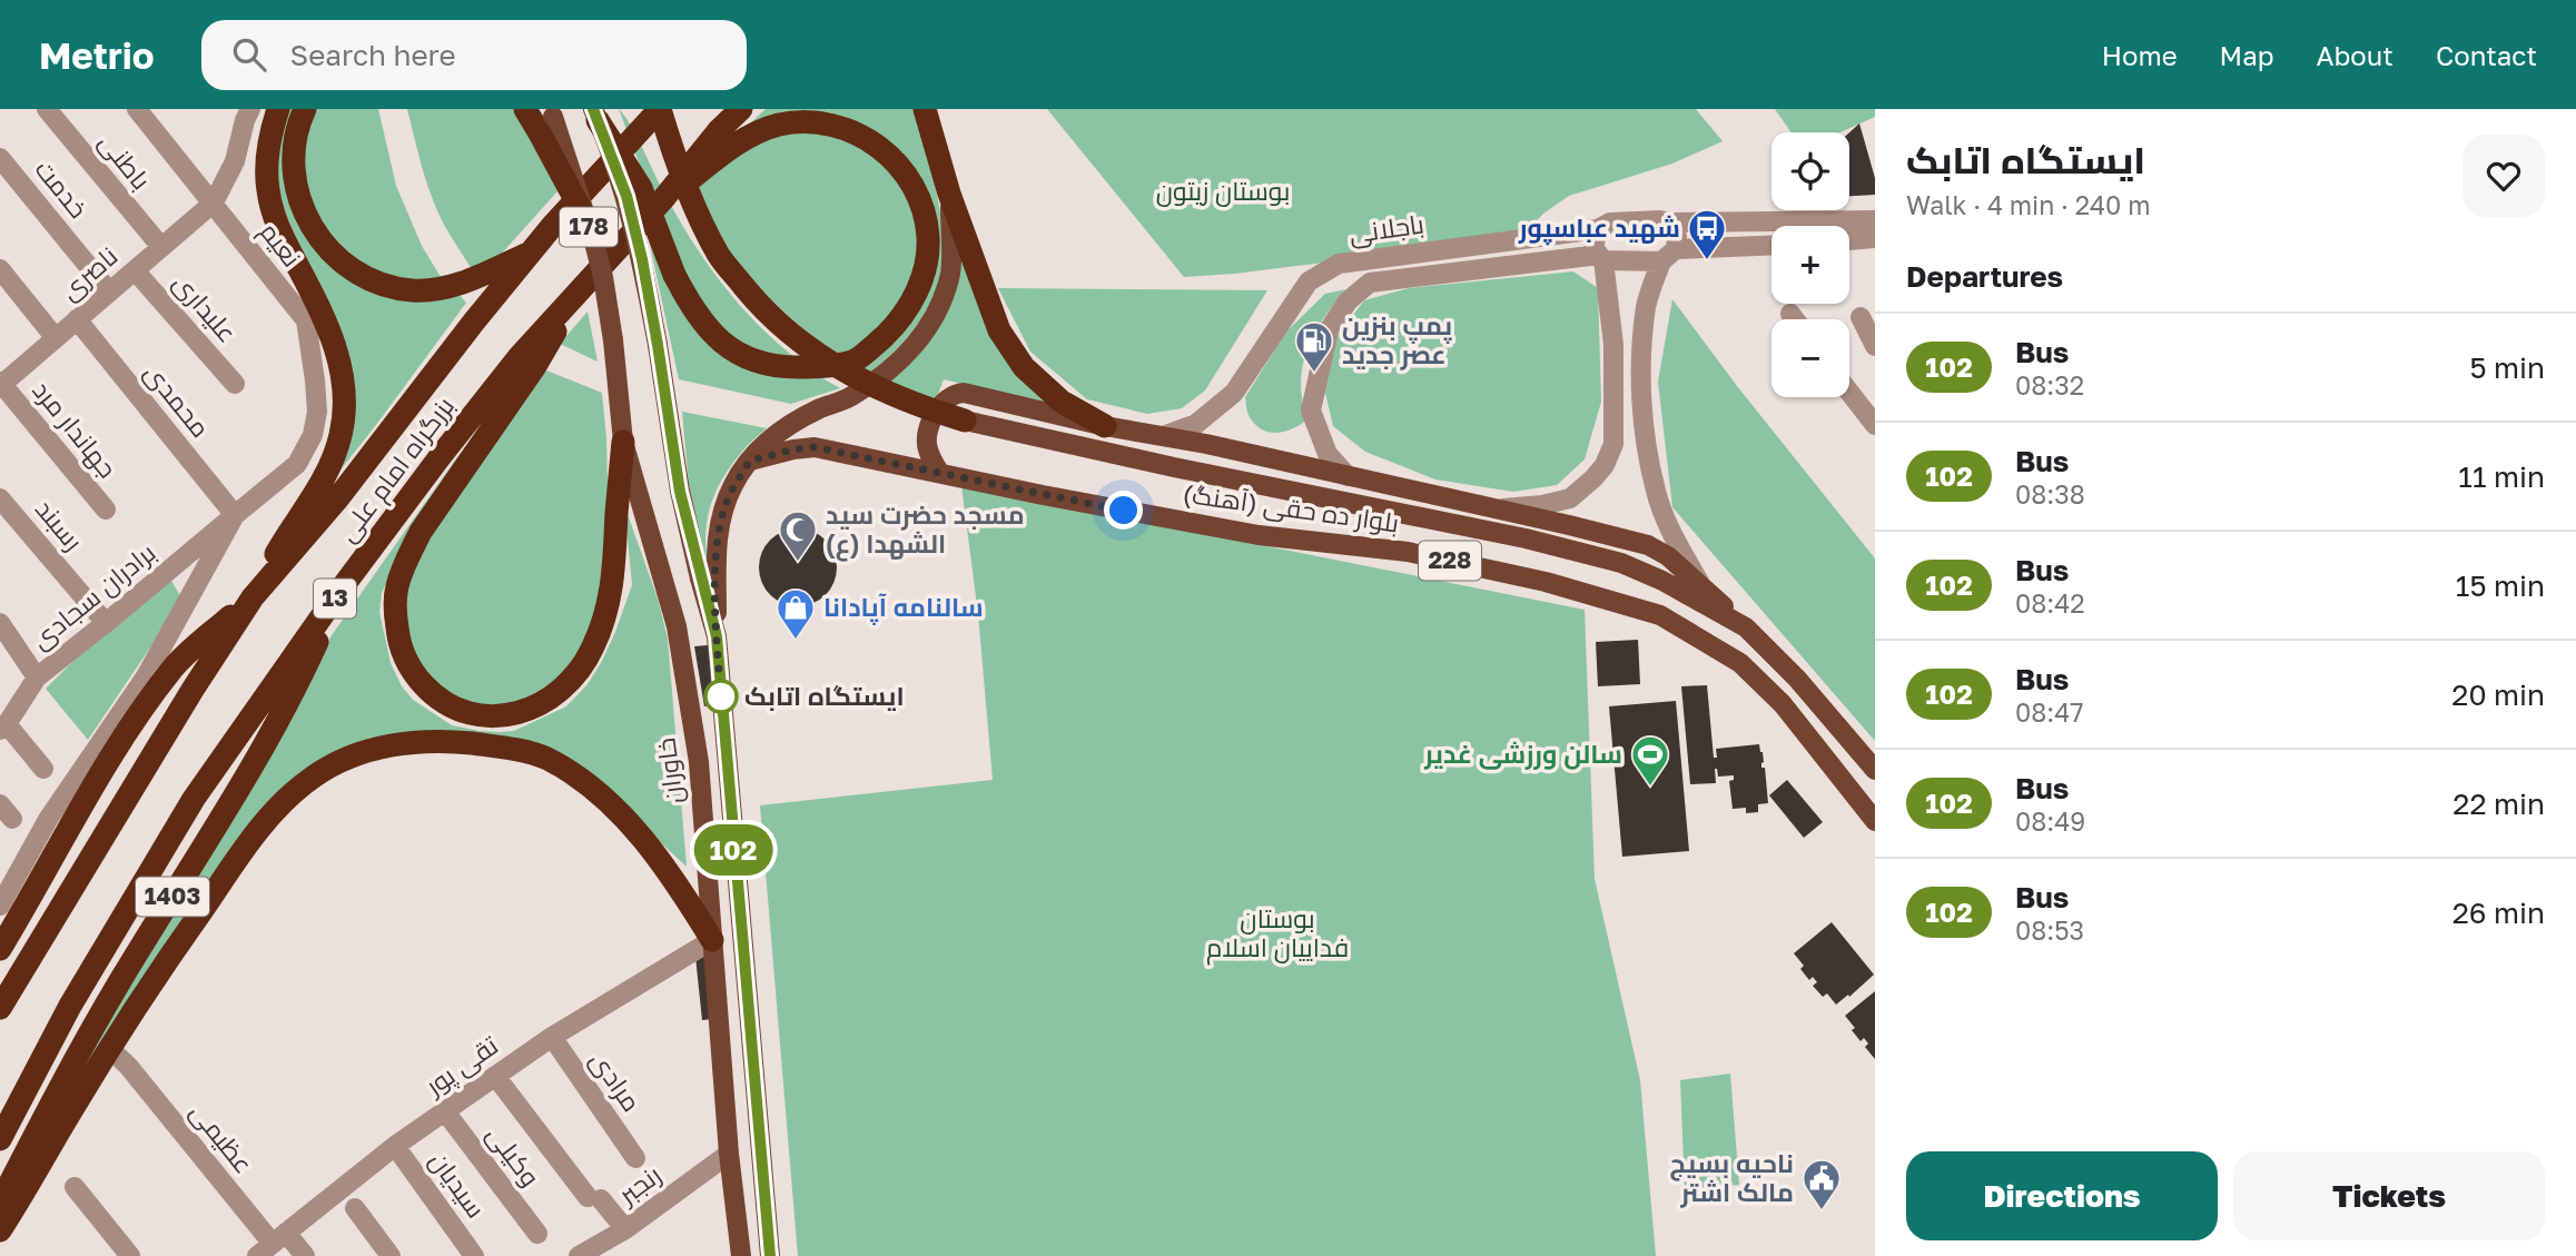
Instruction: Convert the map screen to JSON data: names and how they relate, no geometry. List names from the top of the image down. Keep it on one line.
{"streets":{"highway":["بزرگراه امام علی","13","1403"],"main road":["178","بلوار ده حقی (آهنگ)","228","خاوران"],"street":["باطنی","خدمت","باجلانی","نعیم","ناصری","علیداری","محمدی","جهاندار مرد","رسبند","برادران سجادی","تقی پور","مرادی","عظیمی","وکیلی","سیدیان","رنجبر"]},"crossings":[["باطنی","ناصری"],["خدمت","ناصری"],["نعیم","ناصری"],["نعیم","برادران سجادی"],["ناصری","علیداری"],["ناصری","محمدی"],["ناصری","جهاندار مرد"],["محمدی","برادران سجادی"],["بزرگراه امام علی","1403"],["رسبند","برادران سجادی"],["خاوران","تقی پور"],["خاوران","رنجبر"],["تقی پور","مرادی"],["تقی پور","عظیمی"],["تقی پور","وکیلی"],["تقی پور","سیدیان"]],"parks":["بوستان زیتون","بوستان فداییان اسلام"],"places":{"bus stop":["شهید عباسپور"],"fuel station":["پمپ بنزین عصر جدید"],"mosque":["مسجد حضرت سید الشهدا (ع)"],"shop":["سالنامه آپادانا"],"other":["ایستگاه اتابک"],"sports":["سالن ورزشی غدیر"],"public building":["ناحیه بسیج مالک اشتر"]},"lines":["bus line 102"],"page":{"header":"Metrio","search":"Search here","nav":["Home","Map","About","Contact"],"on_map":"102","heading":[["ایستگاه اتابک","Walk · 4 min · 240 m"],"Departures"],"map_buttons":["+","−"],"list":[{"mark":"102","name":"Bus","note":"08:32","value":"5 min"},{"mark":"102","name":"Bus","note":"08:38","value":"11 min"},{"mark":"102","name":"Bus","note":"08:42","value":"15 min"},{"mark":"102","name":"Bus","note":"08:47","value":"20 min"},{"mark":"102","name":"Bus","note":"08:49","value":"22 min"},{"mark":"102","name":"Bus","note":"08:53","value":"26 min"}],"buttons":["Directions","Tickets"]}}
